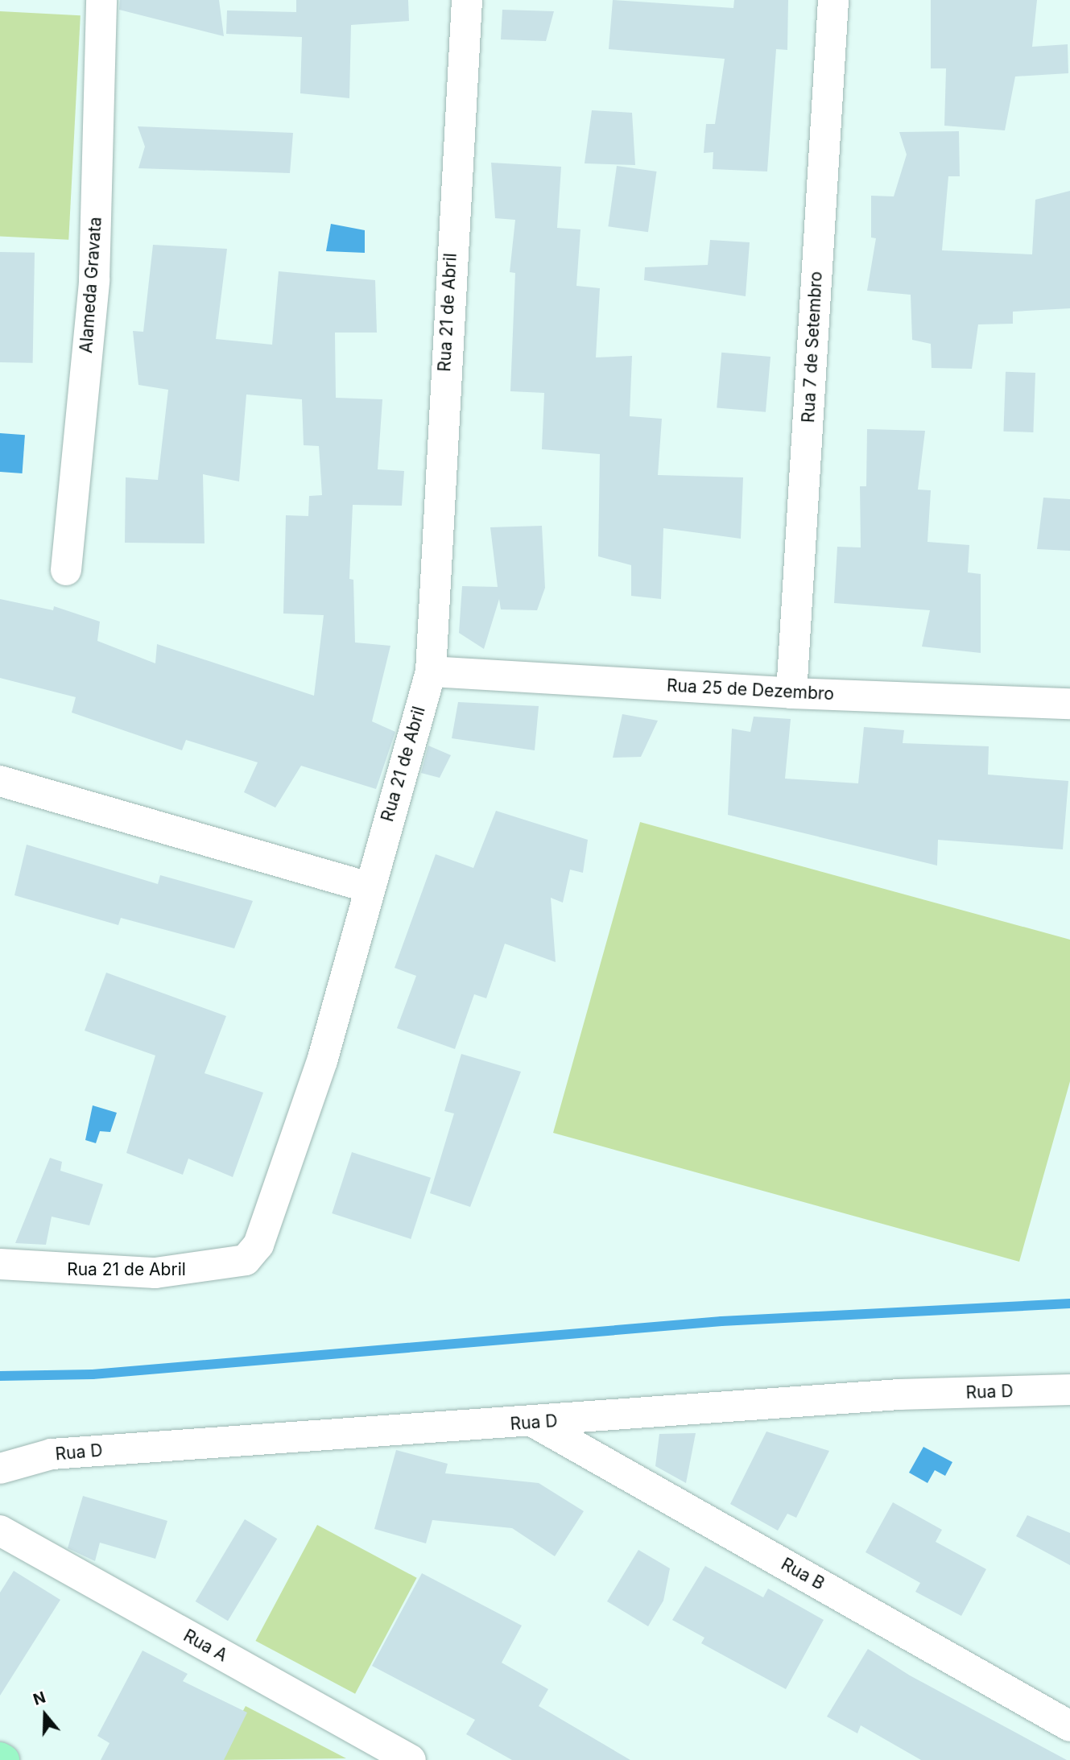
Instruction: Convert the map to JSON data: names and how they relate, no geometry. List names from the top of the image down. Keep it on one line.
{"streets":{"street":["Alameda Gravata","Rua 21 de Abril","Rua 7 de Setembro","Rua 25 de Dezembro","Rua D","Rua B","Rua A"]},"crossings":[["Rua 21 de Abril","Rua 25 de Dezembro"],["Rua 7 de Setembro","Rua 25 de Dezembro"],["Rua D","Rua B"]],"north":"top"}
